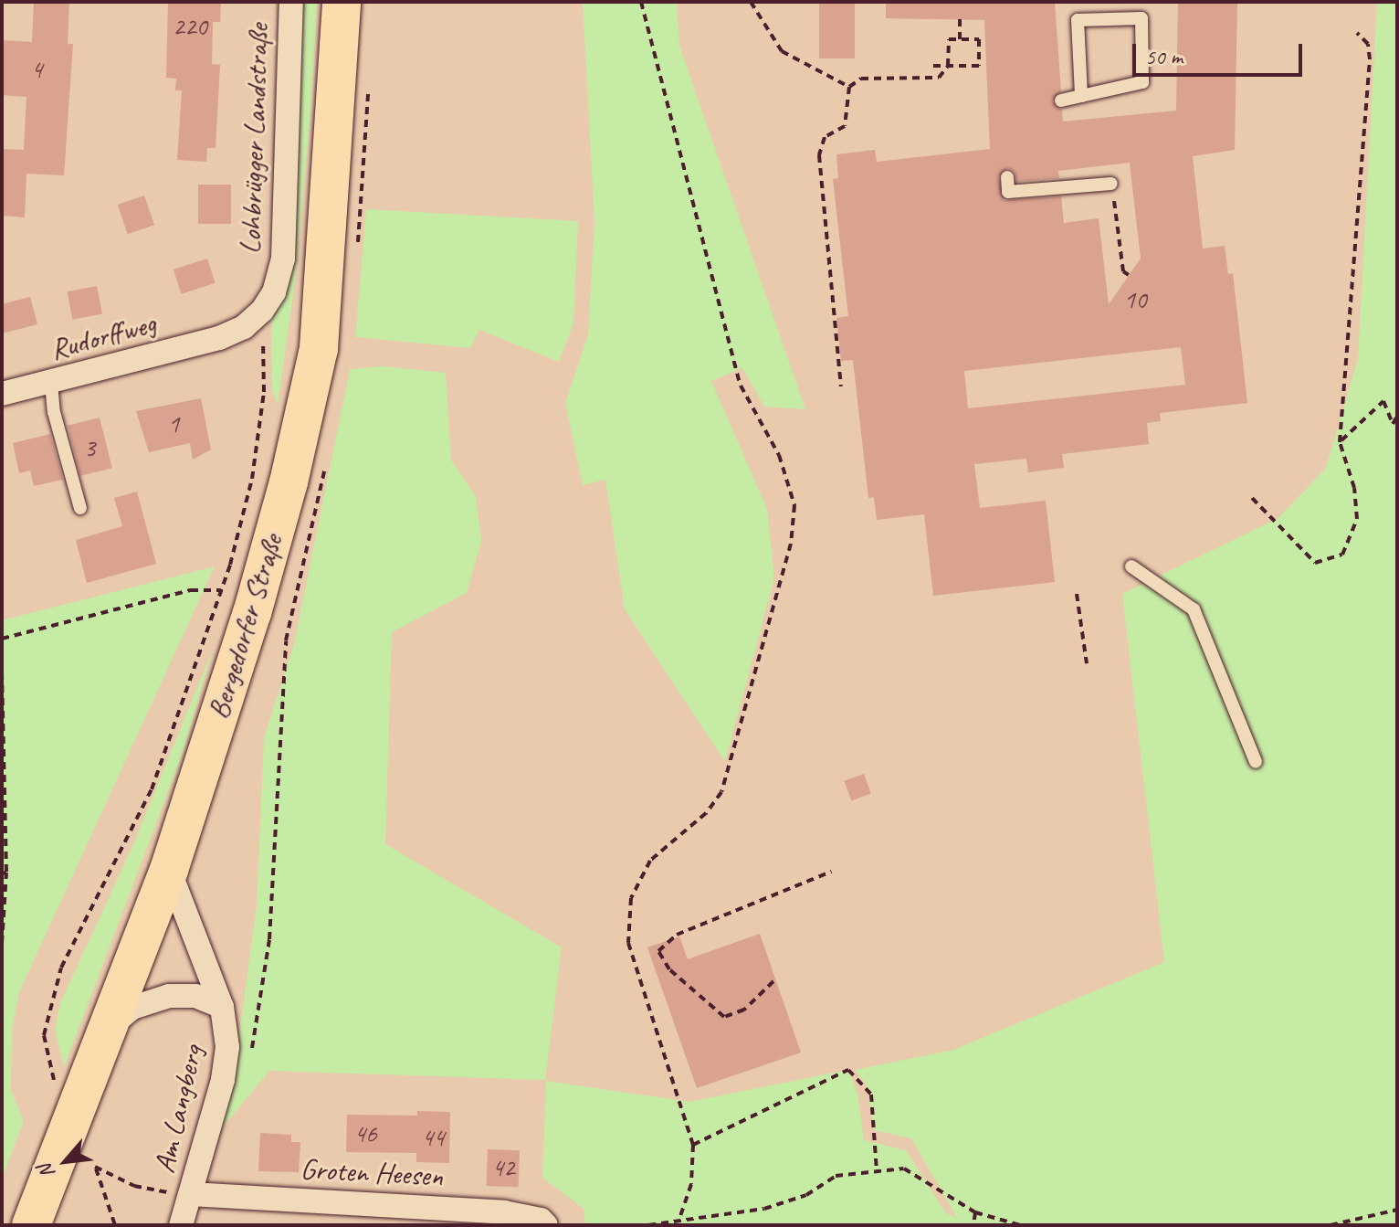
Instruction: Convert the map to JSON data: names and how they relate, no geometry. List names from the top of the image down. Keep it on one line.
{"streets":{"main road":["Bergedorfer Straße"],"street":["Lohbrügger Landstraße","Rudorffweg","Am Langberg","Groten Heesen"]},"crossings":[["Lohbrügger Landstraße","Rudorffweg"],["Bergedorfer Straße","Am Langberg"],["Am Langberg","Groten Heesen"]],"house_numbers":["220","4","10","1","3","46","44","42"],"scale_bar":"50 m","north":"bottom left"}
